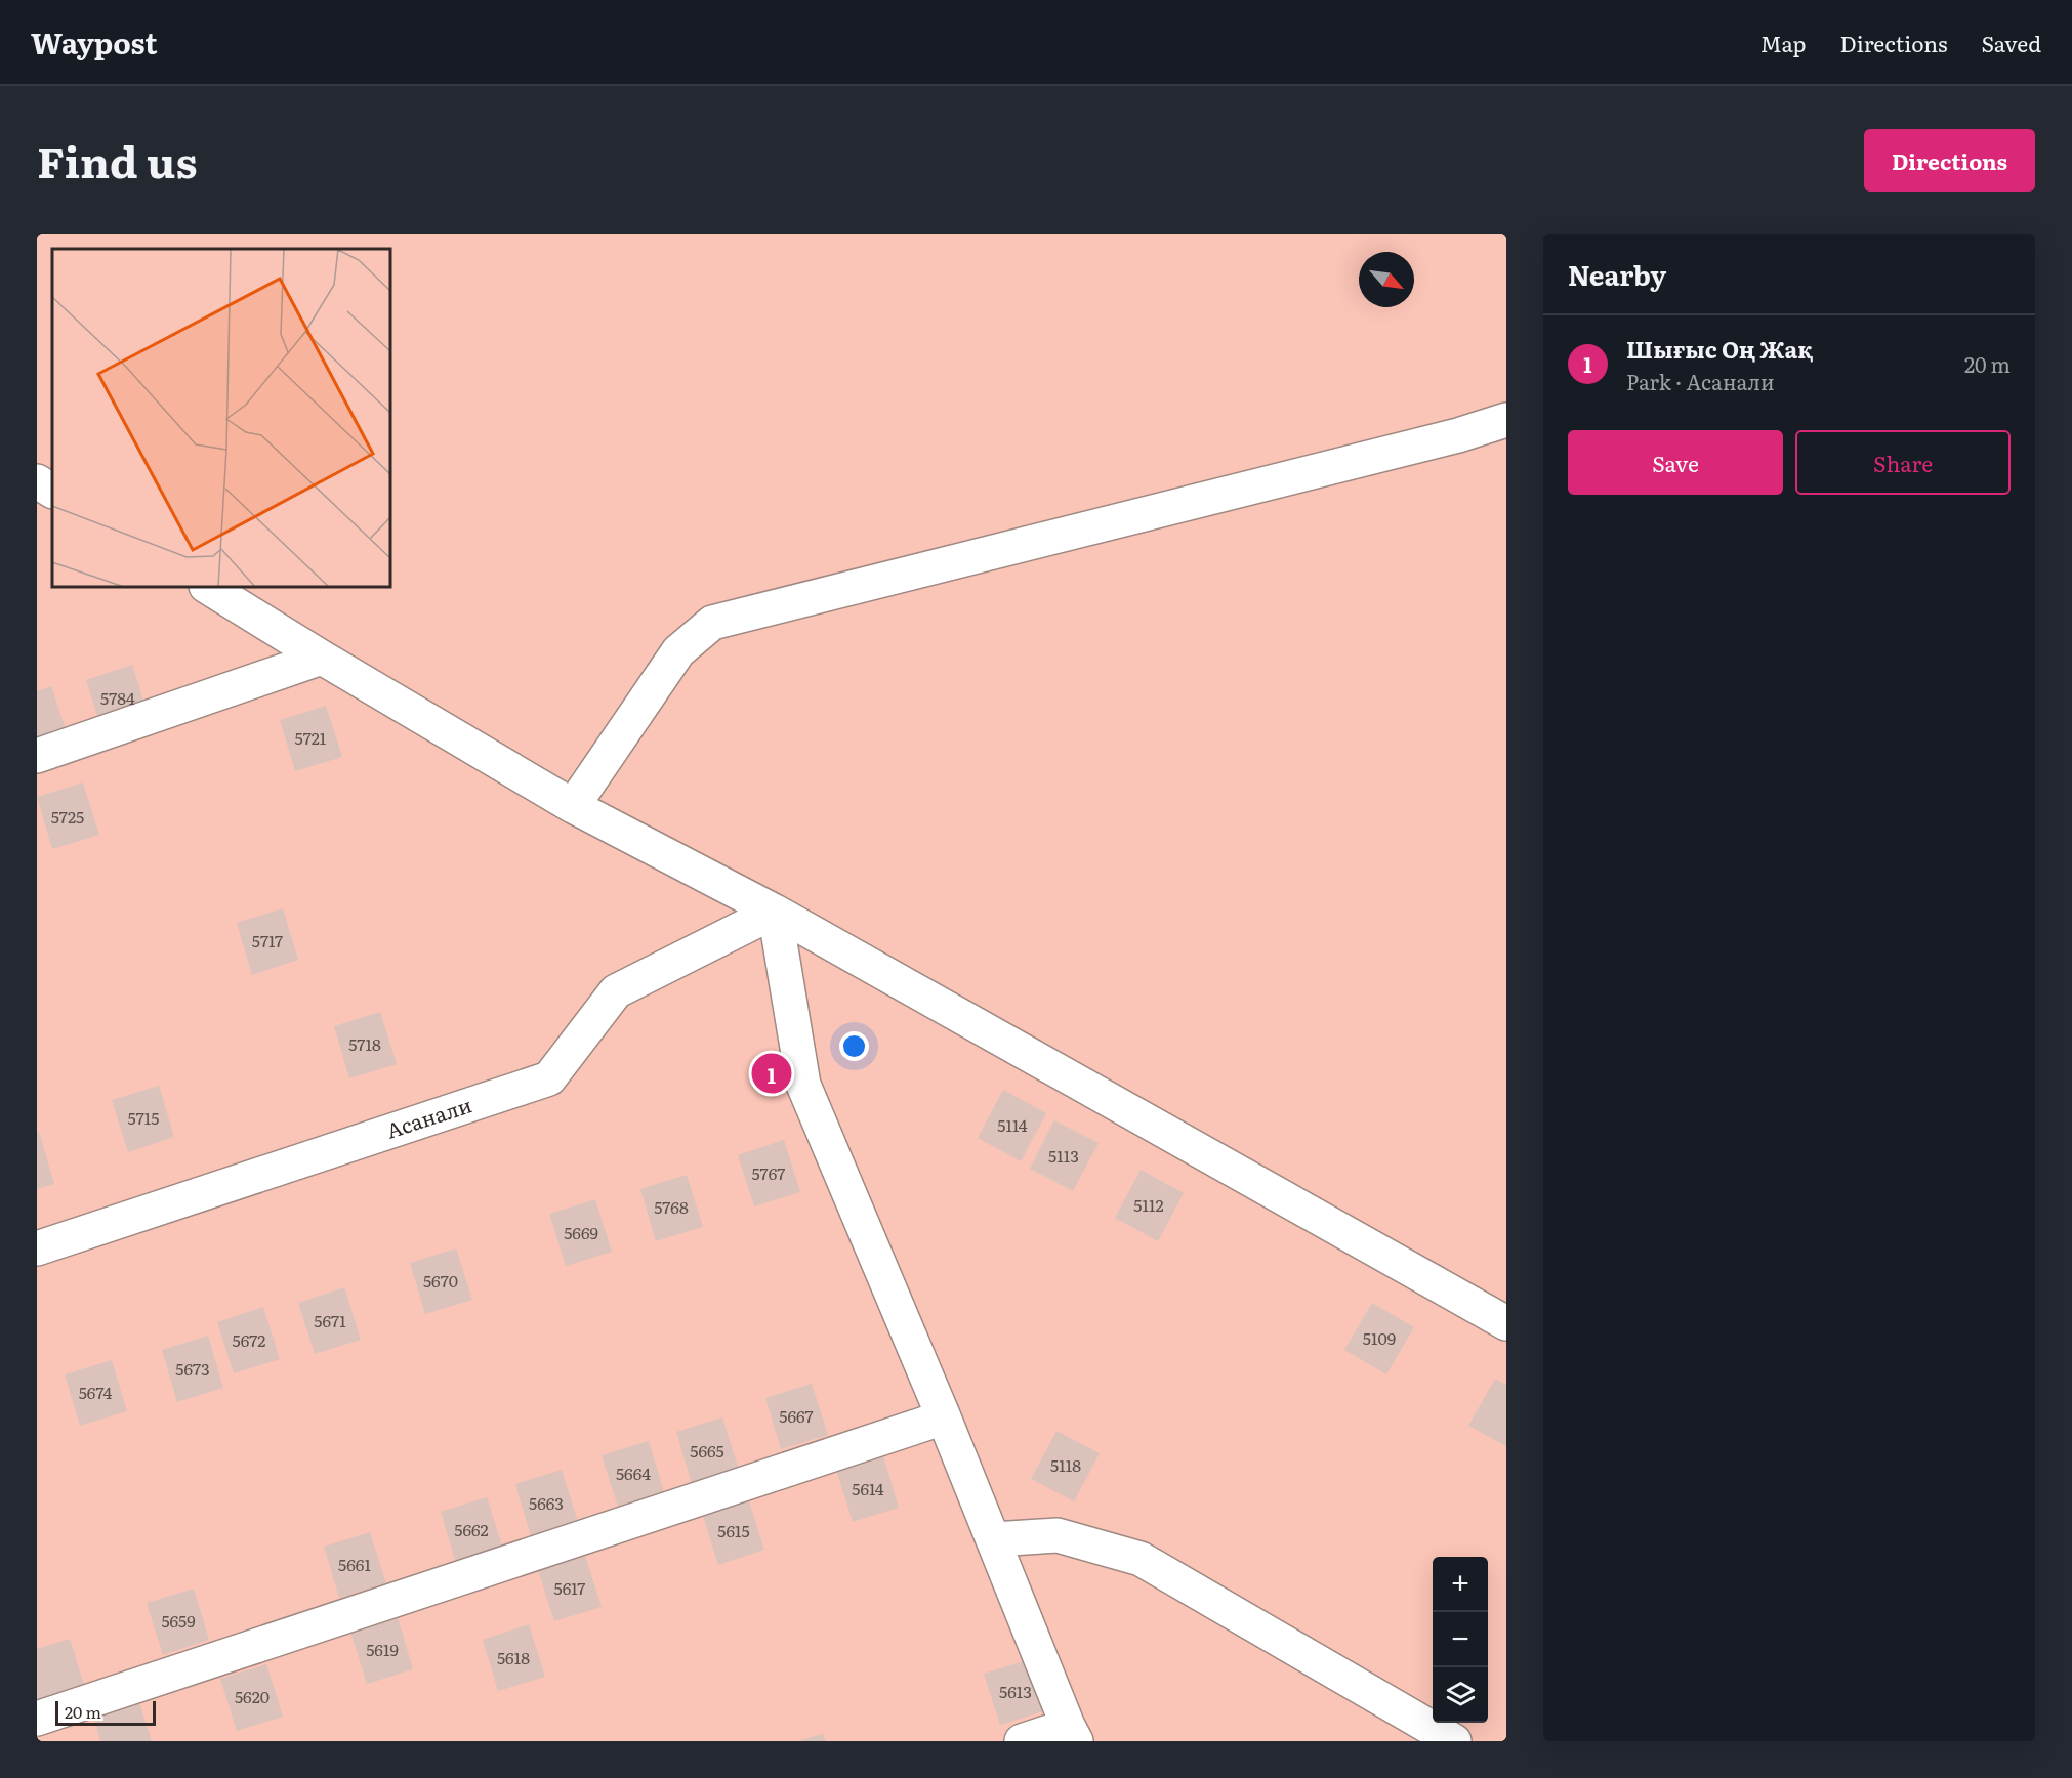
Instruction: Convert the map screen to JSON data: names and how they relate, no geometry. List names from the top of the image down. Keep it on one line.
{"streets":{"street":["Асанали"]},"house_numbers":["5784","5721","5725","5717","5718","5715","5114","5113","5767","5112","5768","5669","5670","5671","5109","5672","5673","5674","5667","5665","5118","5664","5614","5663","5662","5615","5661","5617","5659","5619","5618","5613","5620"],"scale_bar":"20 m","north":"bottom right","page":{"header":"Waypost","nav":["Map","Directions","Saved"],"title":"Find us","buttons":["Directions",["Save","Share"]],"heading":"Nearby","list":[{"mark":"1","name":"Шығыс Оң Жақ","note":"Park · Асанали","value":"20 m"}],"pins":"1","map_buttons":["+","−"],"scale":"20 m"}}
